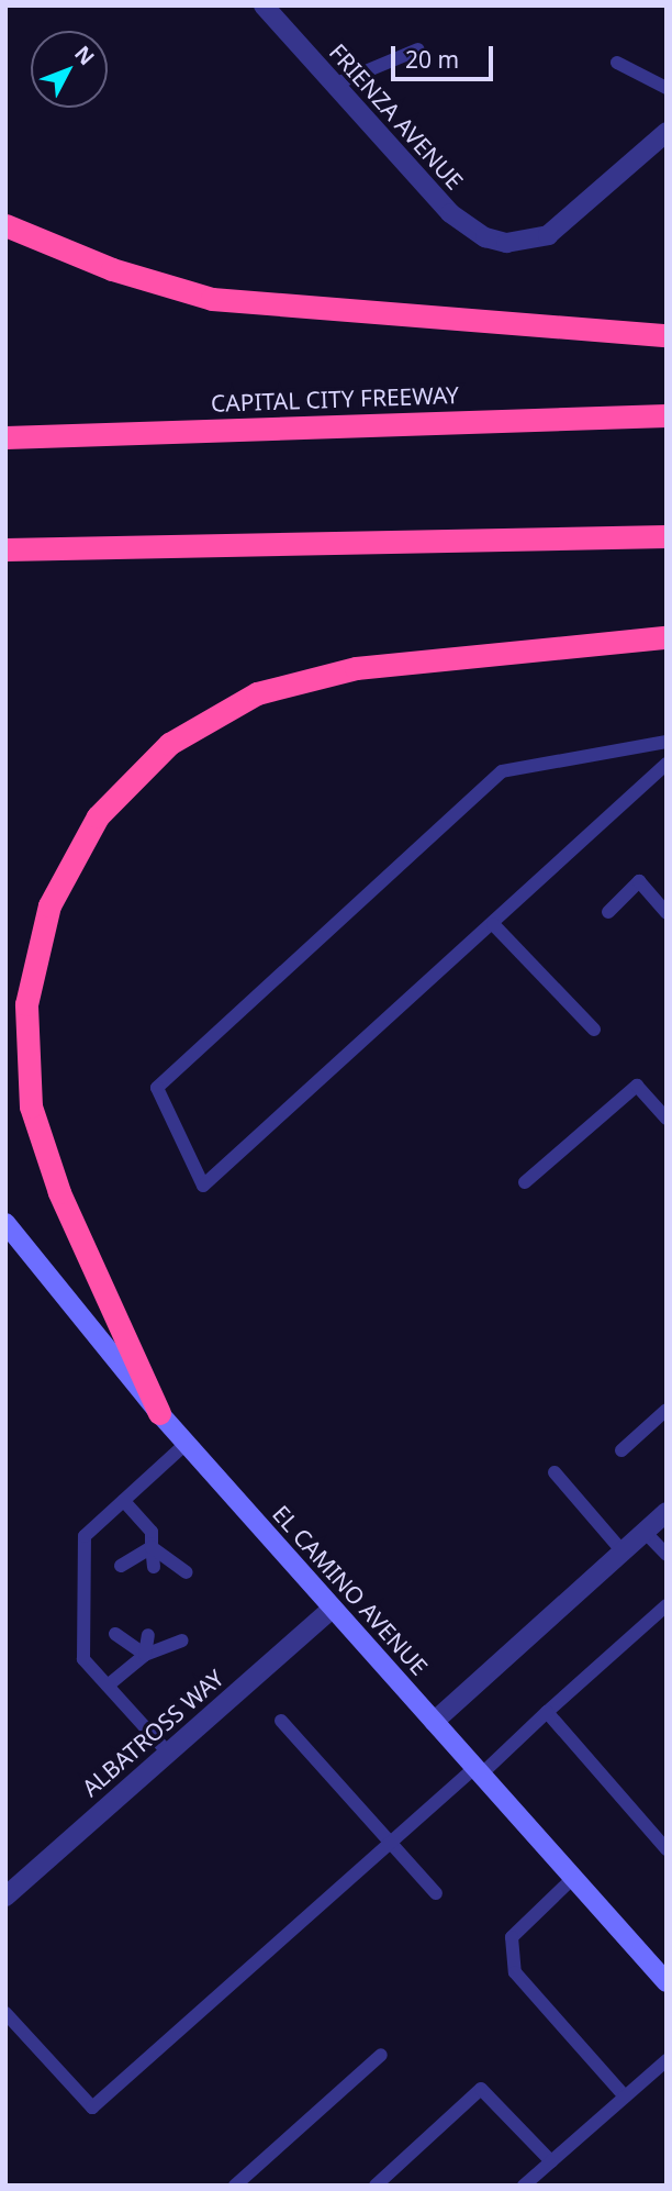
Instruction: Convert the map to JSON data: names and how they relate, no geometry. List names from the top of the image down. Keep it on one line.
{"streets":{"highway":["CAPITAL CITY FREEWAY"],"main road":["EL CAMINO AVENUE"],"street":["FRIENZA AVENUE","ALBATROSS WAY"]},"crossings":[["EL CAMINO AVENUE","ALBATROSS WAY"]],"scale_bar":"20 m","north":"top right"}
